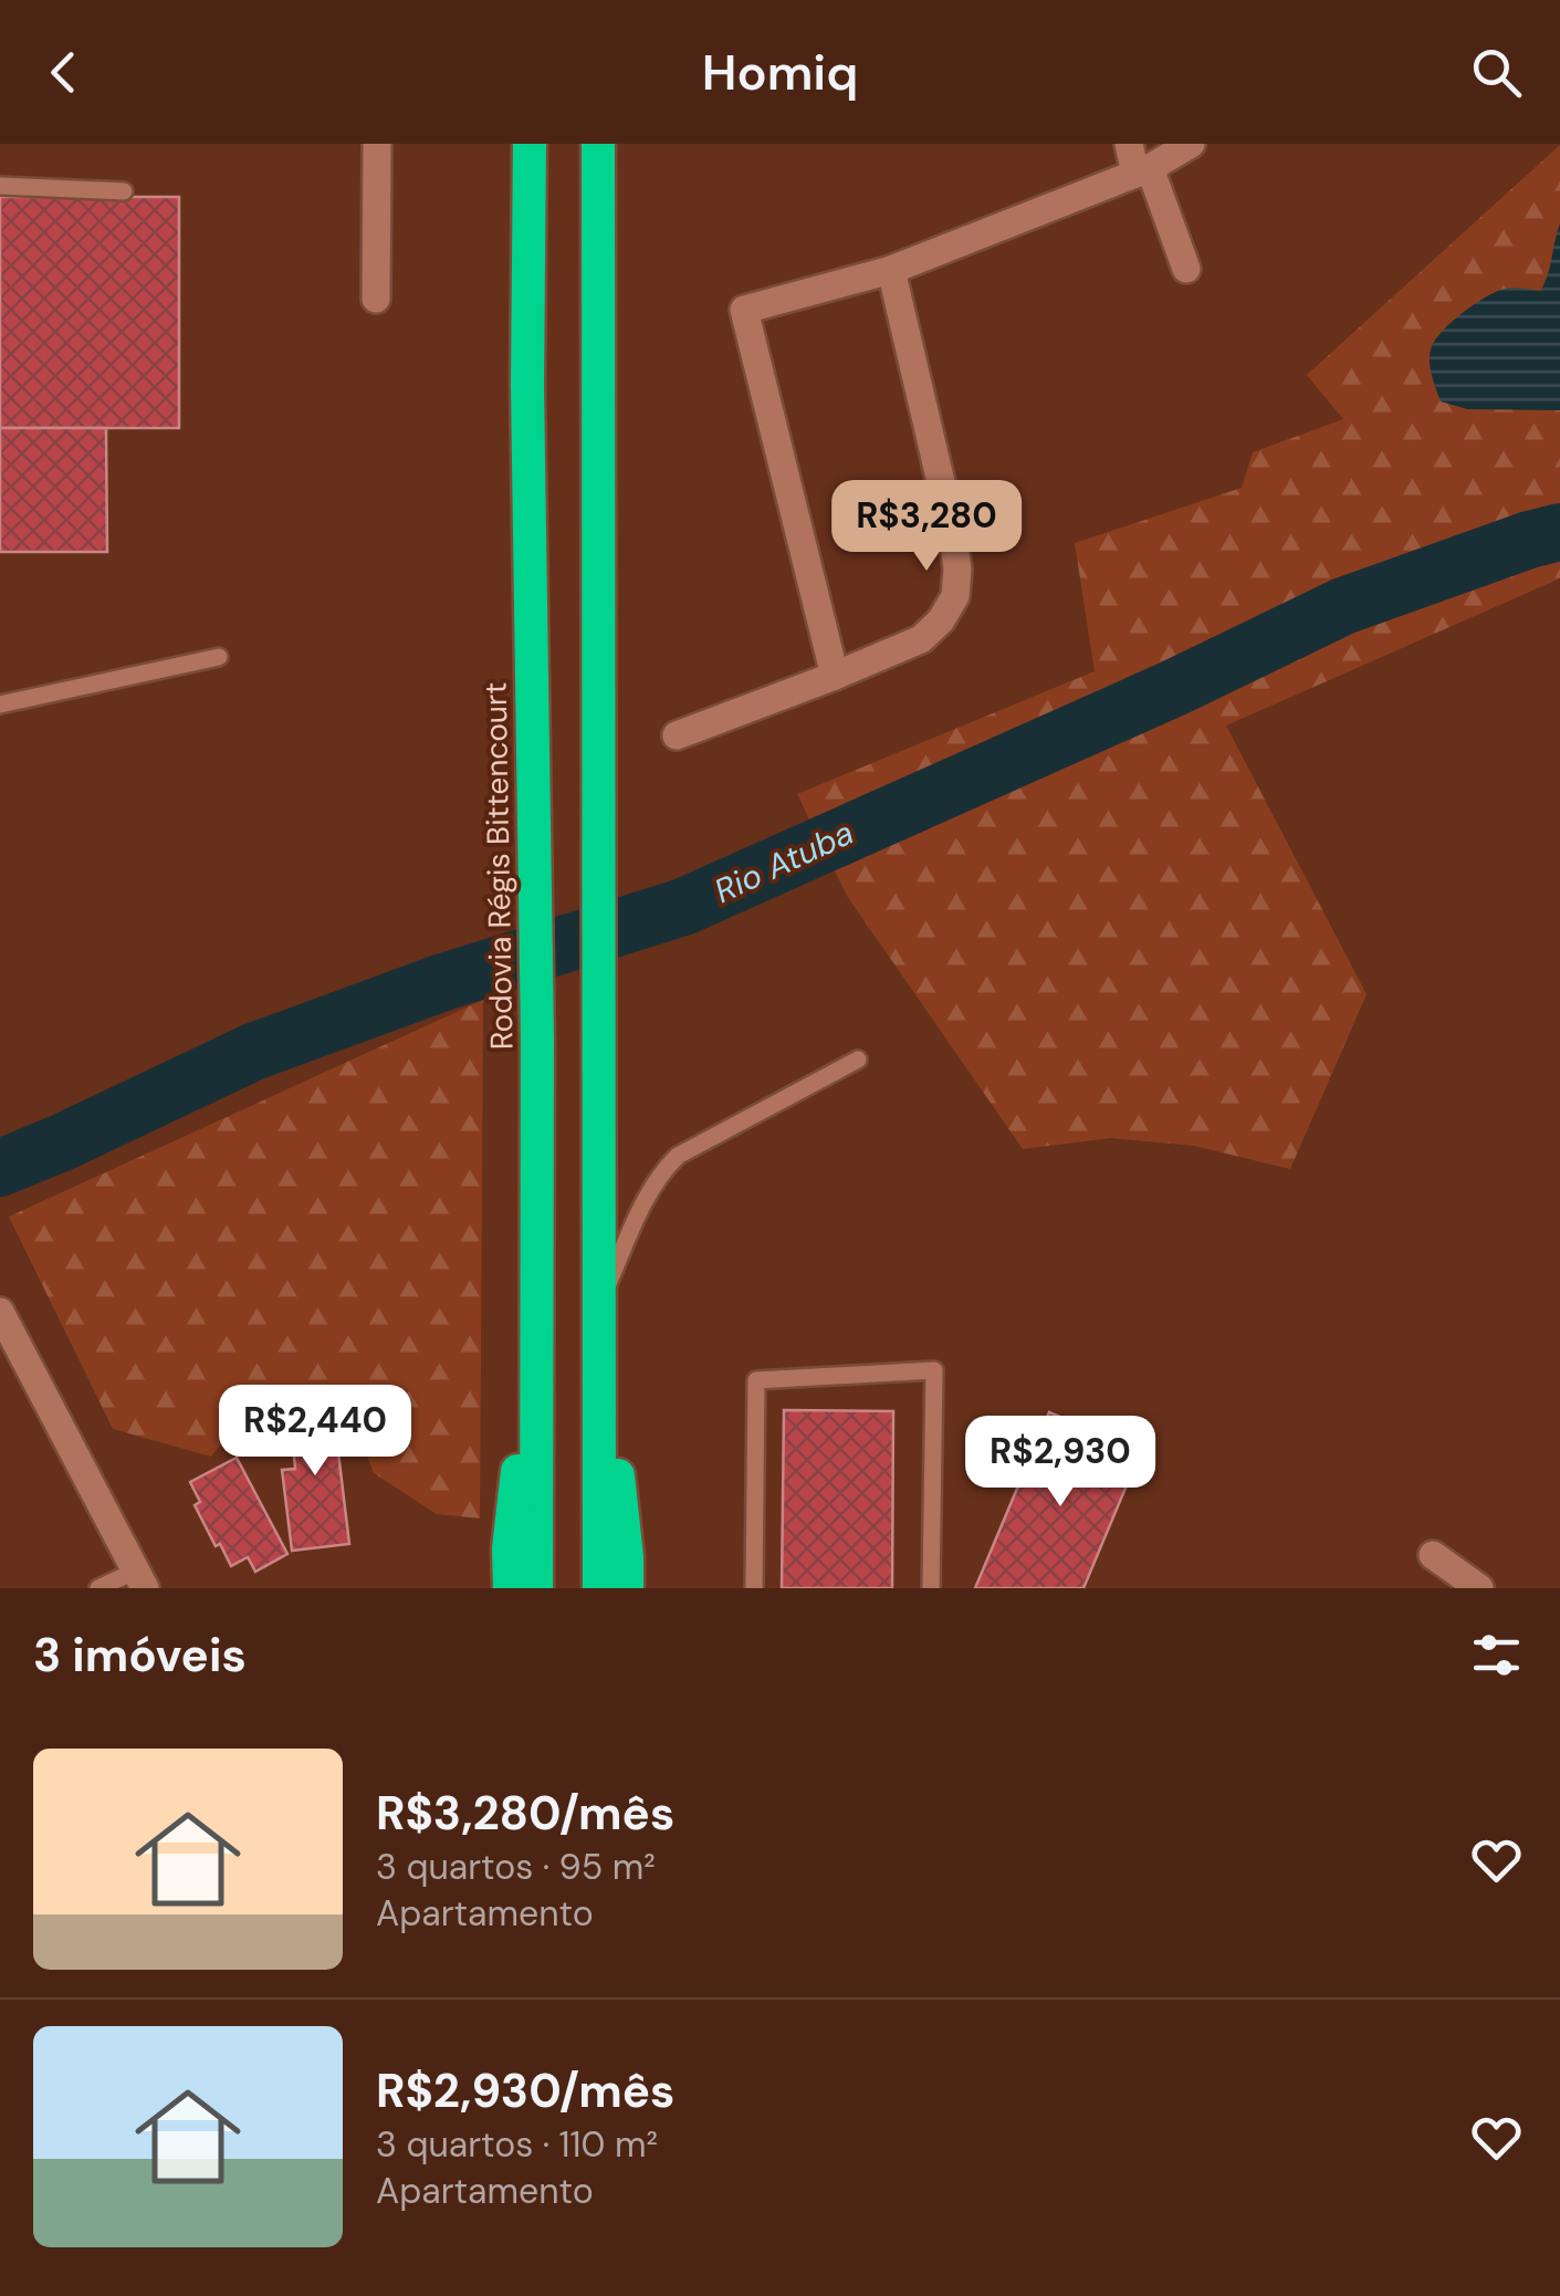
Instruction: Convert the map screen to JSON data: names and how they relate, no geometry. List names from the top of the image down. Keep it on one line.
{"streets":{"highway":["Rodovia Régis Bittencourt"]},"water":["Rio Atuba"],"page":{"header":"Homiq","price":["R$3,280","R$2,440","R$2,930"],"heading":"3 imóveis","list":[{"name":"R$3,280/mês","note":"3 quartos · 95 m² · Apartamento"},{"name":"R$2,930/mês","note":"3 quartos · 110 m² · Apartamento"}]}}
